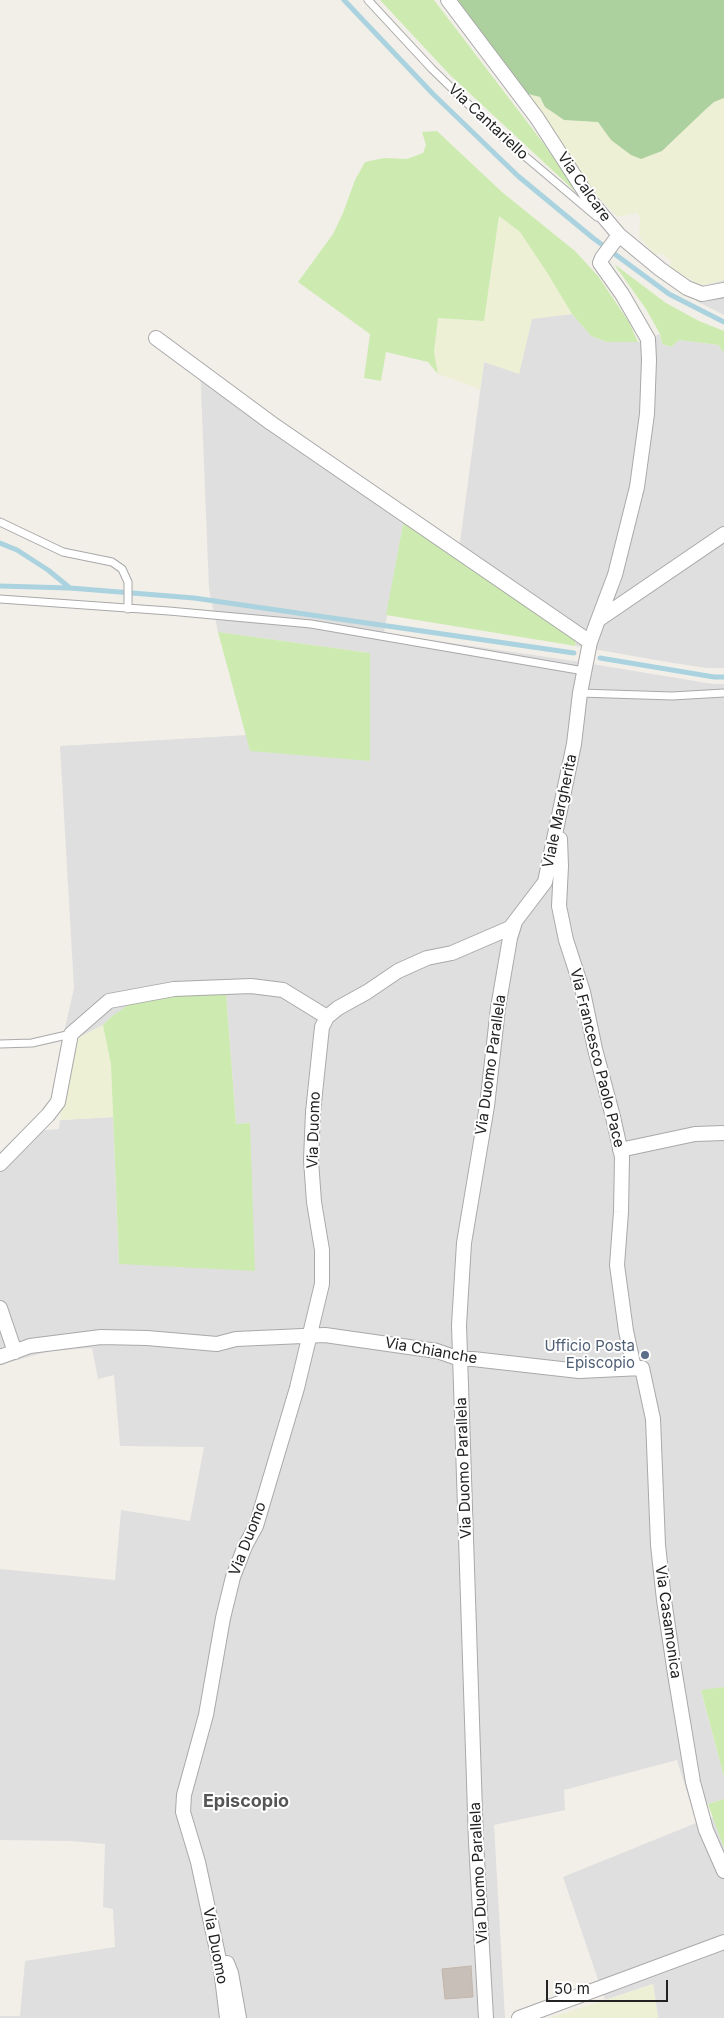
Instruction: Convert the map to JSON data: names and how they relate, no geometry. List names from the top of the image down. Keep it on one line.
{"streets":{"street":["Via Calcare","Viale Margherita","Via Francesco Paolo Pace","Via Duomo Parallela","Via Duomo","Via Chianche","Via Casamonica"],"lane":["Via Cantariello"]},"crossings":[["Via Cantariello","Via Calcare"],["Via Calcare","Viale Margherita"],["Viale Margherita","Via Francesco Paolo Pace"],["Viale Margherita","Via Duomo Parallela"],["Viale Margherita","Via Duomo"],["Via Francesco Paolo Pace","Via Chianche"],["Via Francesco Paolo Pace","Via Casamonica"],["Via Duomo Parallela","Via Chianche"],["Via Duomo","Via Chianche"],["Via Chianche","Via Casamonica"]],"districts":["Episcopio"],"places":["Ufficio Posta Episcopio"],"scale_bar":"50 m"}
